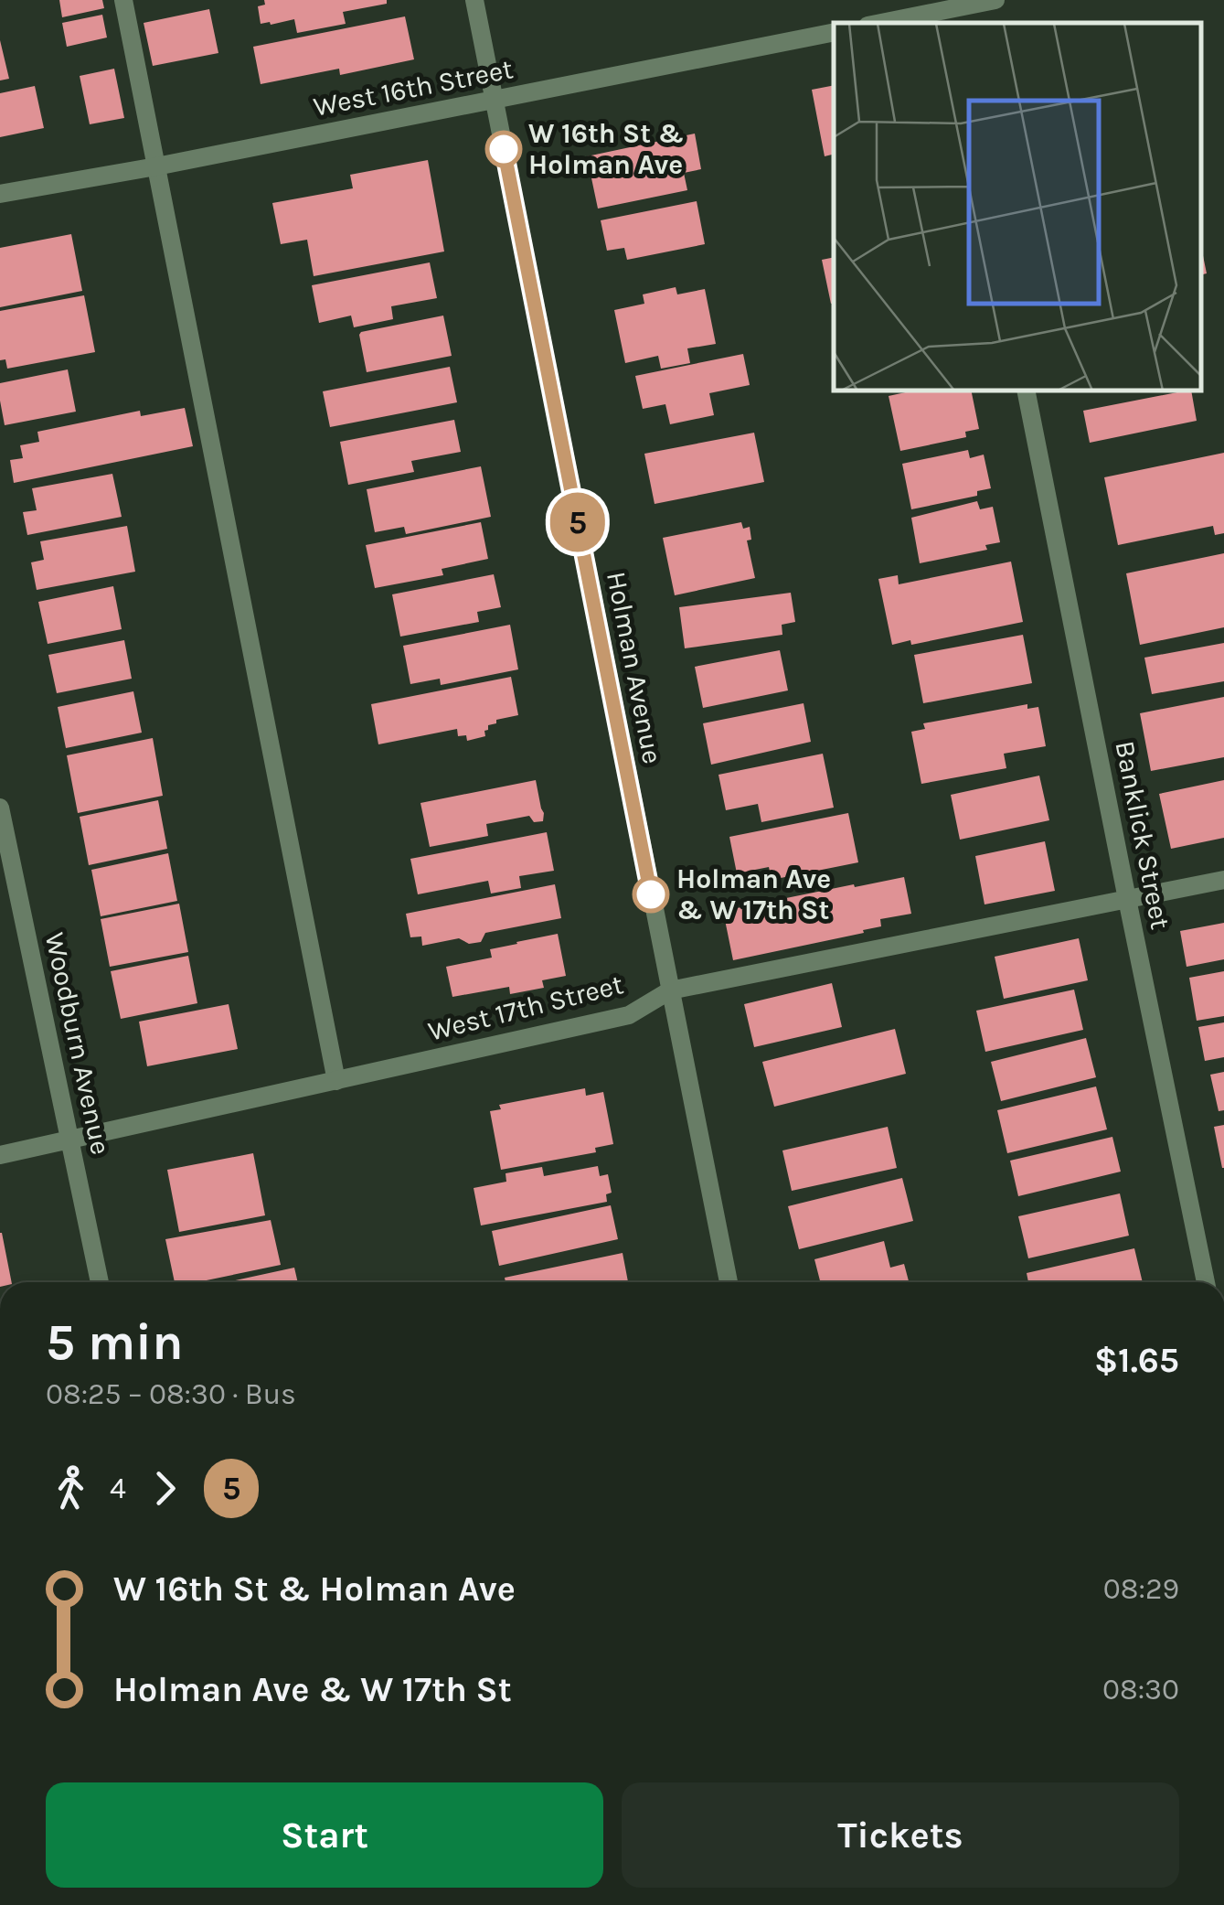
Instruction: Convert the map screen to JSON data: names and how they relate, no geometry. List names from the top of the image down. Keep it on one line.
{"streets":{"street":["West 16th Street","Holman Avenue","Banklick Street","West 17th Street","Woodburn Avenue"]},"crossings":[["West 16th Street","Holman Avenue"],["Holman Avenue","West 17th Street"],["Banklick Street","West 17th Street"],["West 17th Street","Woodburn Avenue"]],"places":["W 16th St & Holman Ave","Holman Ave & W 17th St"],"lines":["bus line 5"],"page":{"on_map":"5","heading":["5 min","08:25 – 08:30 · Bus","$1.65"],"legs":["4","5"],"list":[{"name":"W 16th St & Holman Ave","value":"08:29"},{"name":"Holman Ave & W 17th St","value":"08:30"}],"buttons":["Start","Tickets"]}}
